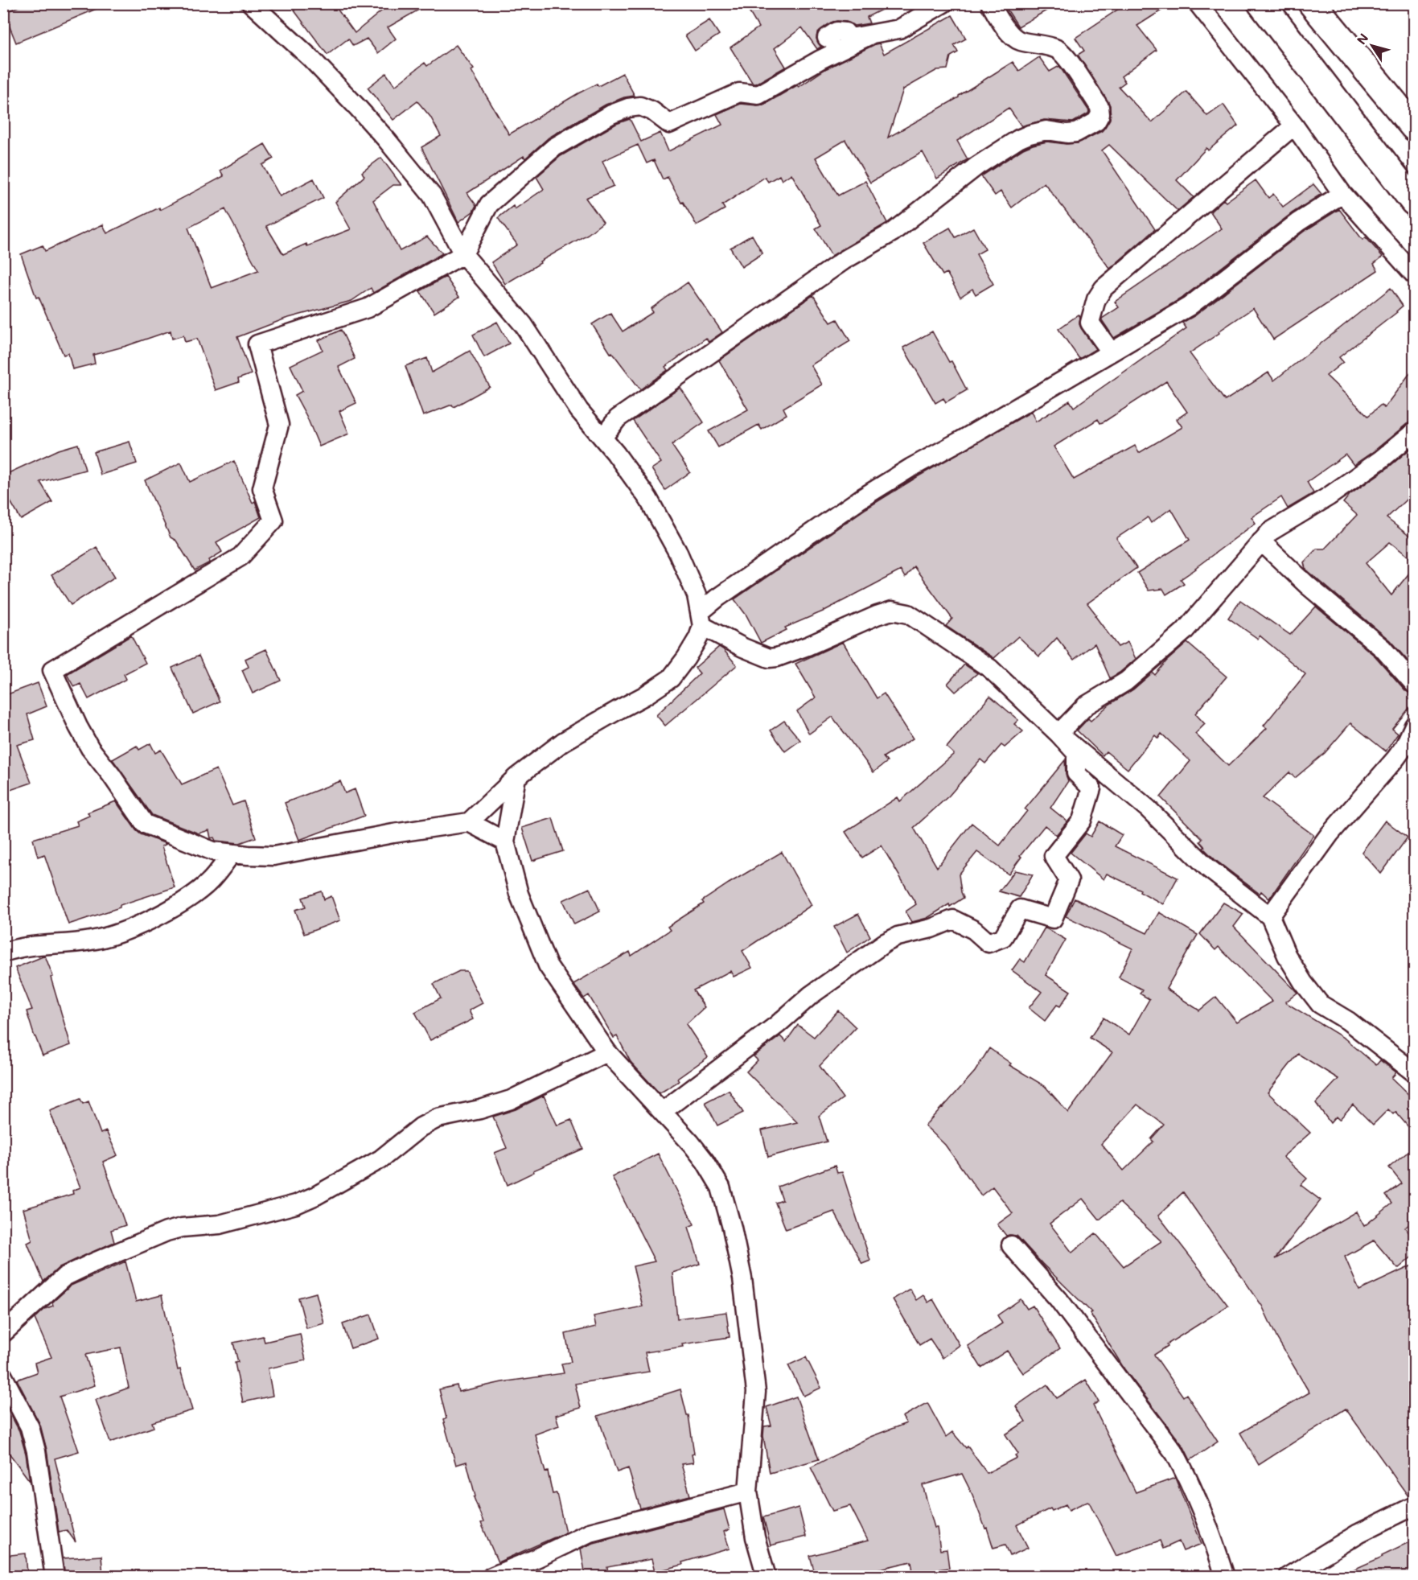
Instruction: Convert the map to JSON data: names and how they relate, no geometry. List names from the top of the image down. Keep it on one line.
{"north":"top left"}
